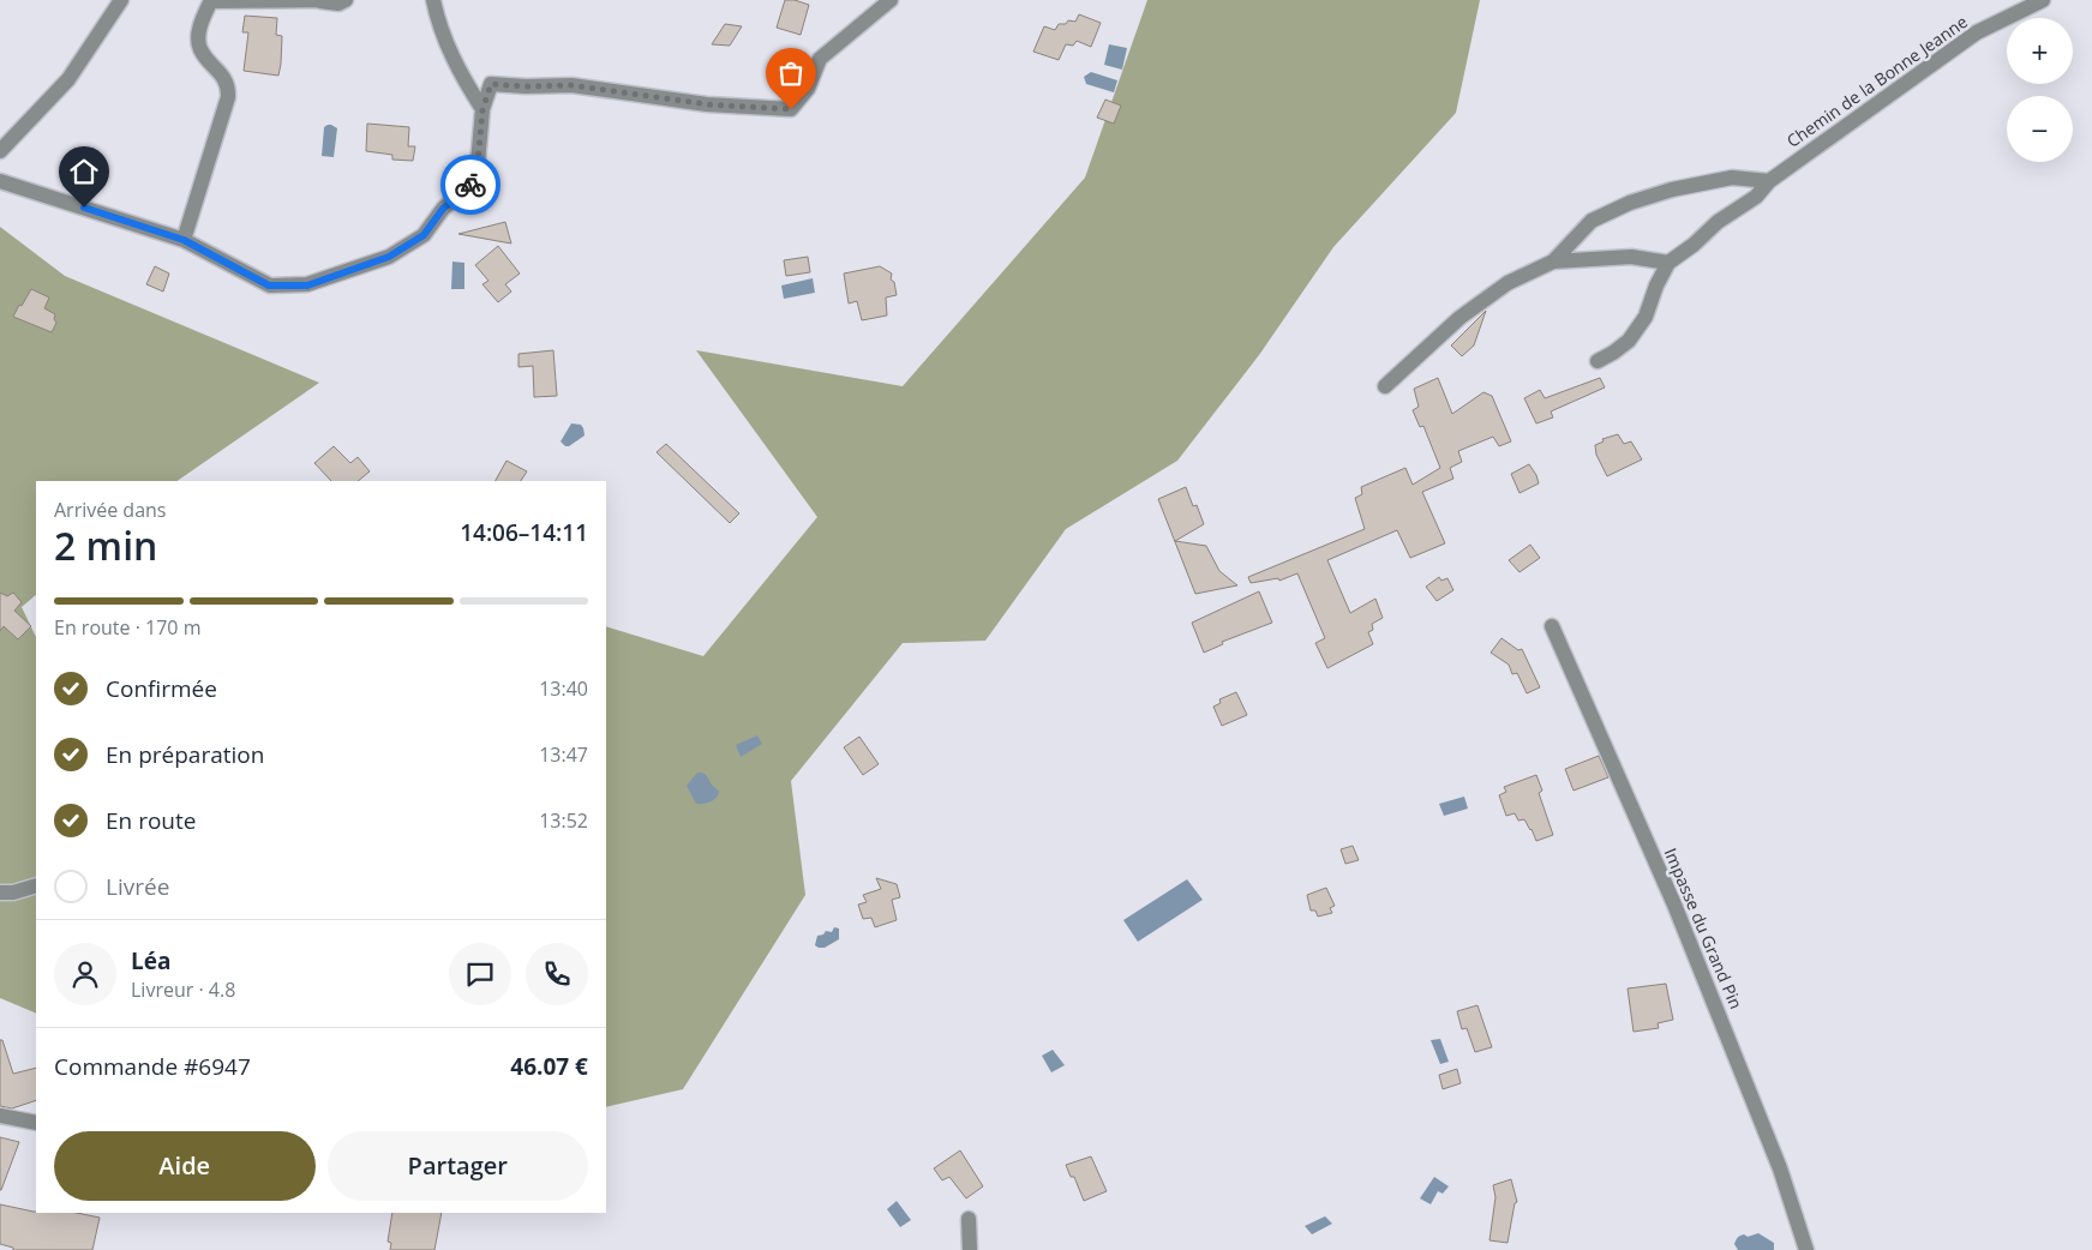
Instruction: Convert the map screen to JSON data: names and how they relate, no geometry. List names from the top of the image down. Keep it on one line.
{"streets":{"street":["Chemin de la Bonne Jeanne","Impasse du Grand Pin"]},"page":{"map_buttons":["+","−"],"heading":["2 min","Arrivée dans","14:06–14:11"],"panel":["Léa","Livreur · 4.8","Commande #6947","46.07 €"],"bar":"En route · 170 m","list":[["Confirmée","13:40"],["En préparation","13:47"],["En route","13:52"],"Livrée"],"buttons":["Aide","Partager"]}}
